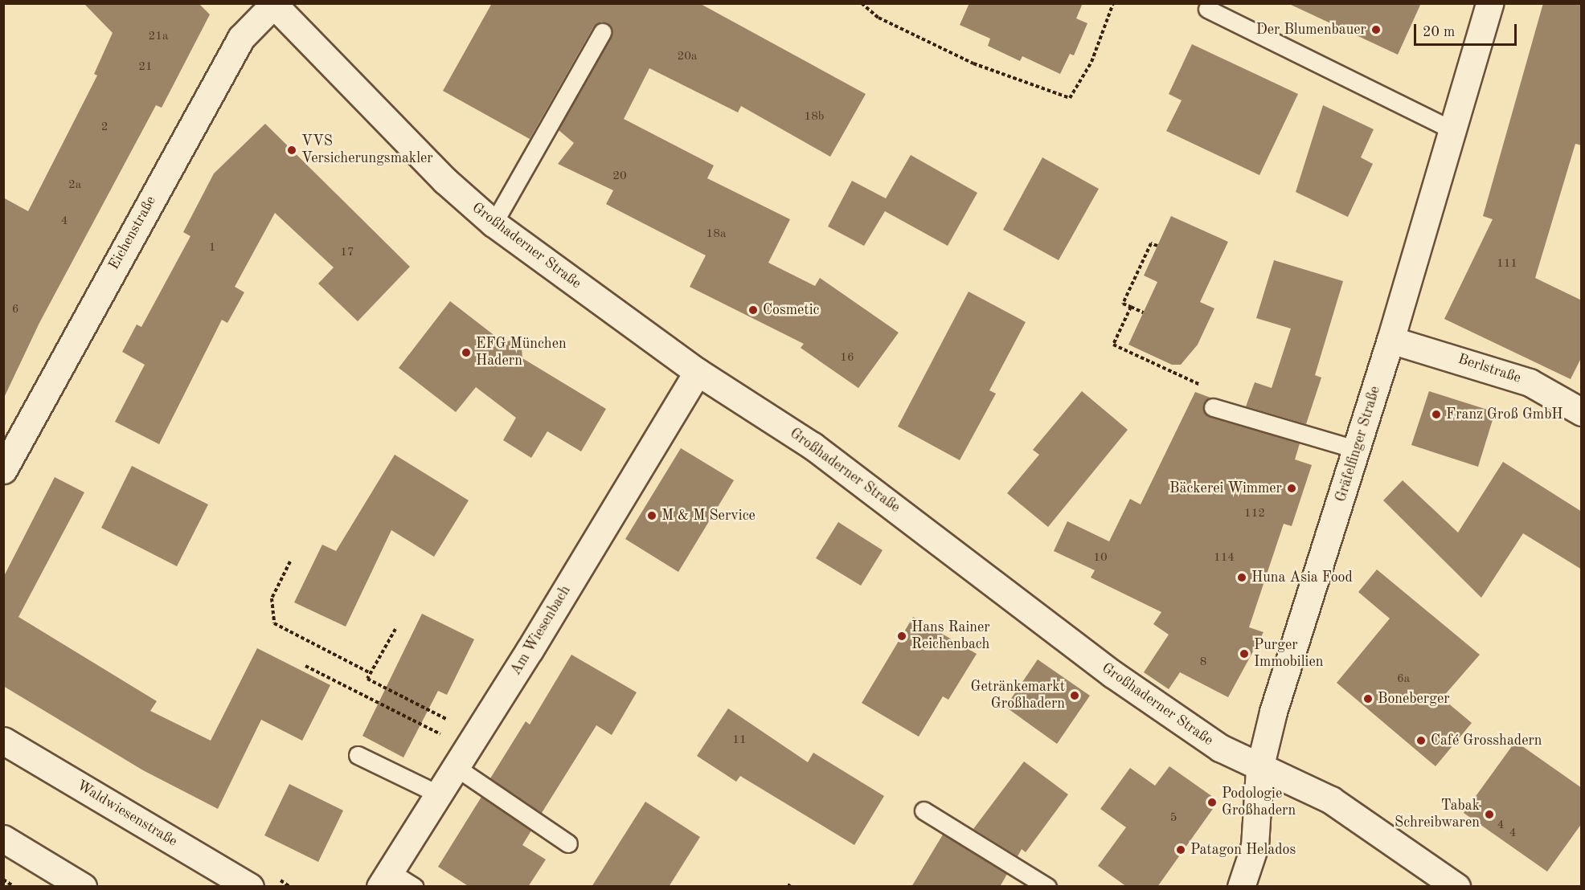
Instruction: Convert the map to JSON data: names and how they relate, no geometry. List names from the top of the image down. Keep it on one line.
{"streets":{"street":["Eichenstraße","Großhaderner Straße","Berlstraße","Gräfelfinger Straße","Am Wiesenbach","Waldwiesenstraße"]},"crossings":[["Eichenstraße","Großhaderner Straße"],["Großhaderner Straße","Gräfelfinger Straße"],["Großhaderner Straße","Am Wiesenbach"],["Berlstraße","Gräfelfinger Straße"]],"places":["Der Blumenbauer","VVS Versicherungsmakler","Cosmetic","EFG München Hadern","Franz Groß GmbH","Bäckerei Wimmer","M & M Service","Huna Asia Food","Hans Rainer Reichenbach","Purger Immobilien","Getränkemarkt Großhadern","Boneberger","Café Grosshadern","Podologie Großhadern","Tabak Schreibwaren","Patagon Helados"],"house_numbers":["21a","20a","21","18b","2","20","2a","4","18a","1","17","111","6","16","112","10","114","8","6a","11","5","4","4"],"scale_bar":"20 m"}
